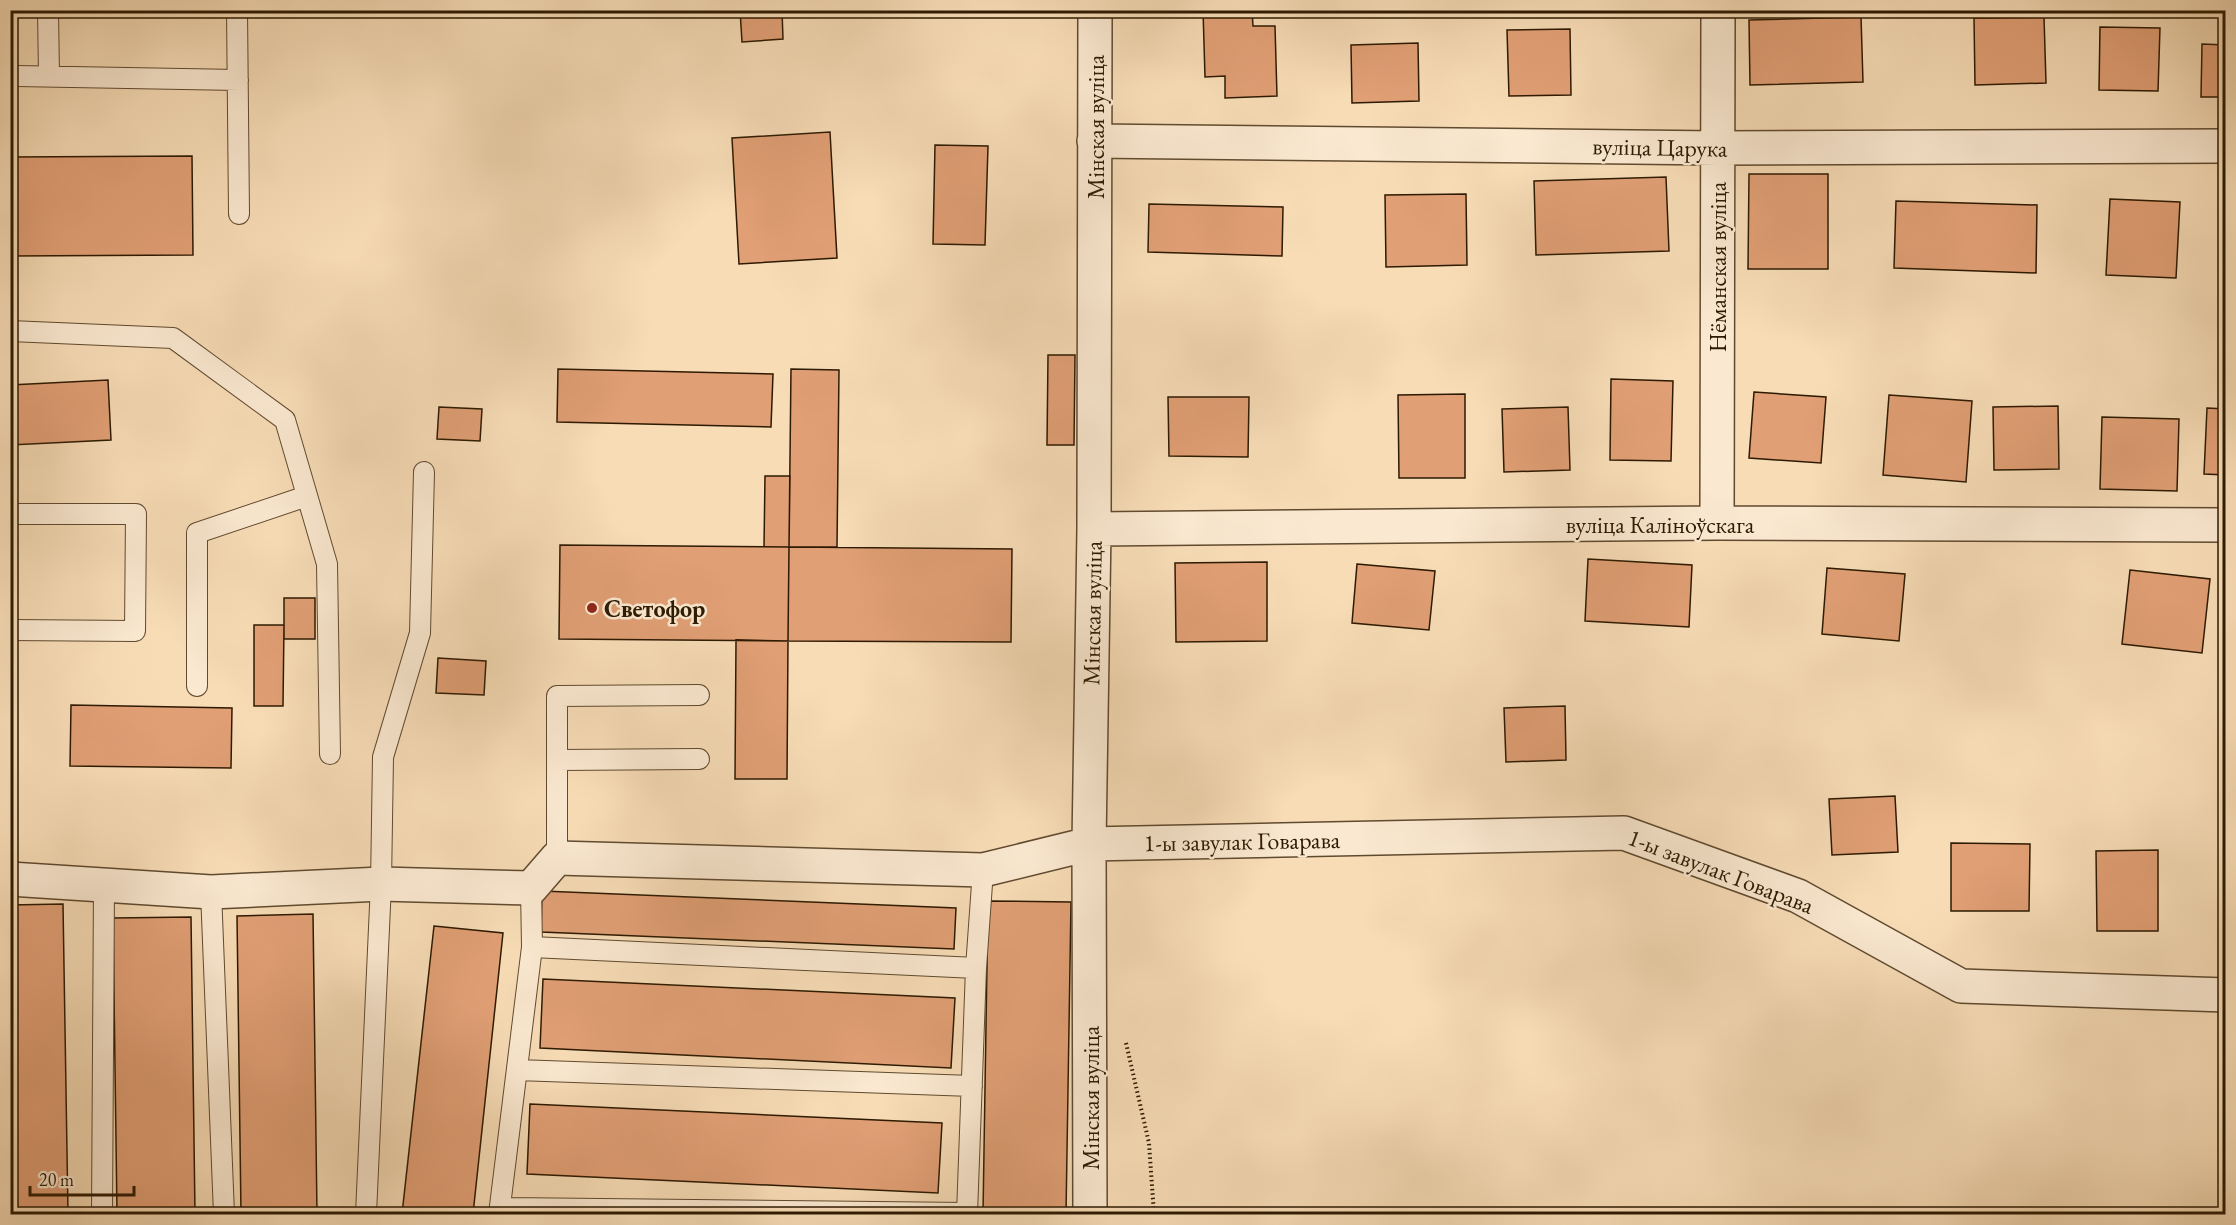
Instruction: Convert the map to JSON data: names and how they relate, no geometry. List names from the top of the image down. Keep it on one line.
{"streets":{"street":["Мінская вуліца","вуліца Царука","Нёманская вуліца","вуліца Каліноўскага","1-ы завулак Говарава"]},"crossings":[["Мінская вуліца","вуліца Царука"],["Мінская вуліца","вуліца Каліноўскага"],["Мінская вуліца","1-ы завулак Говарава"],["вуліца Царука","Нёманская вуліца"],["Нёманская вуліца","вуліца Каліноўскага"]],"places":["Светофор"],"scale_bar":"20 m"}
